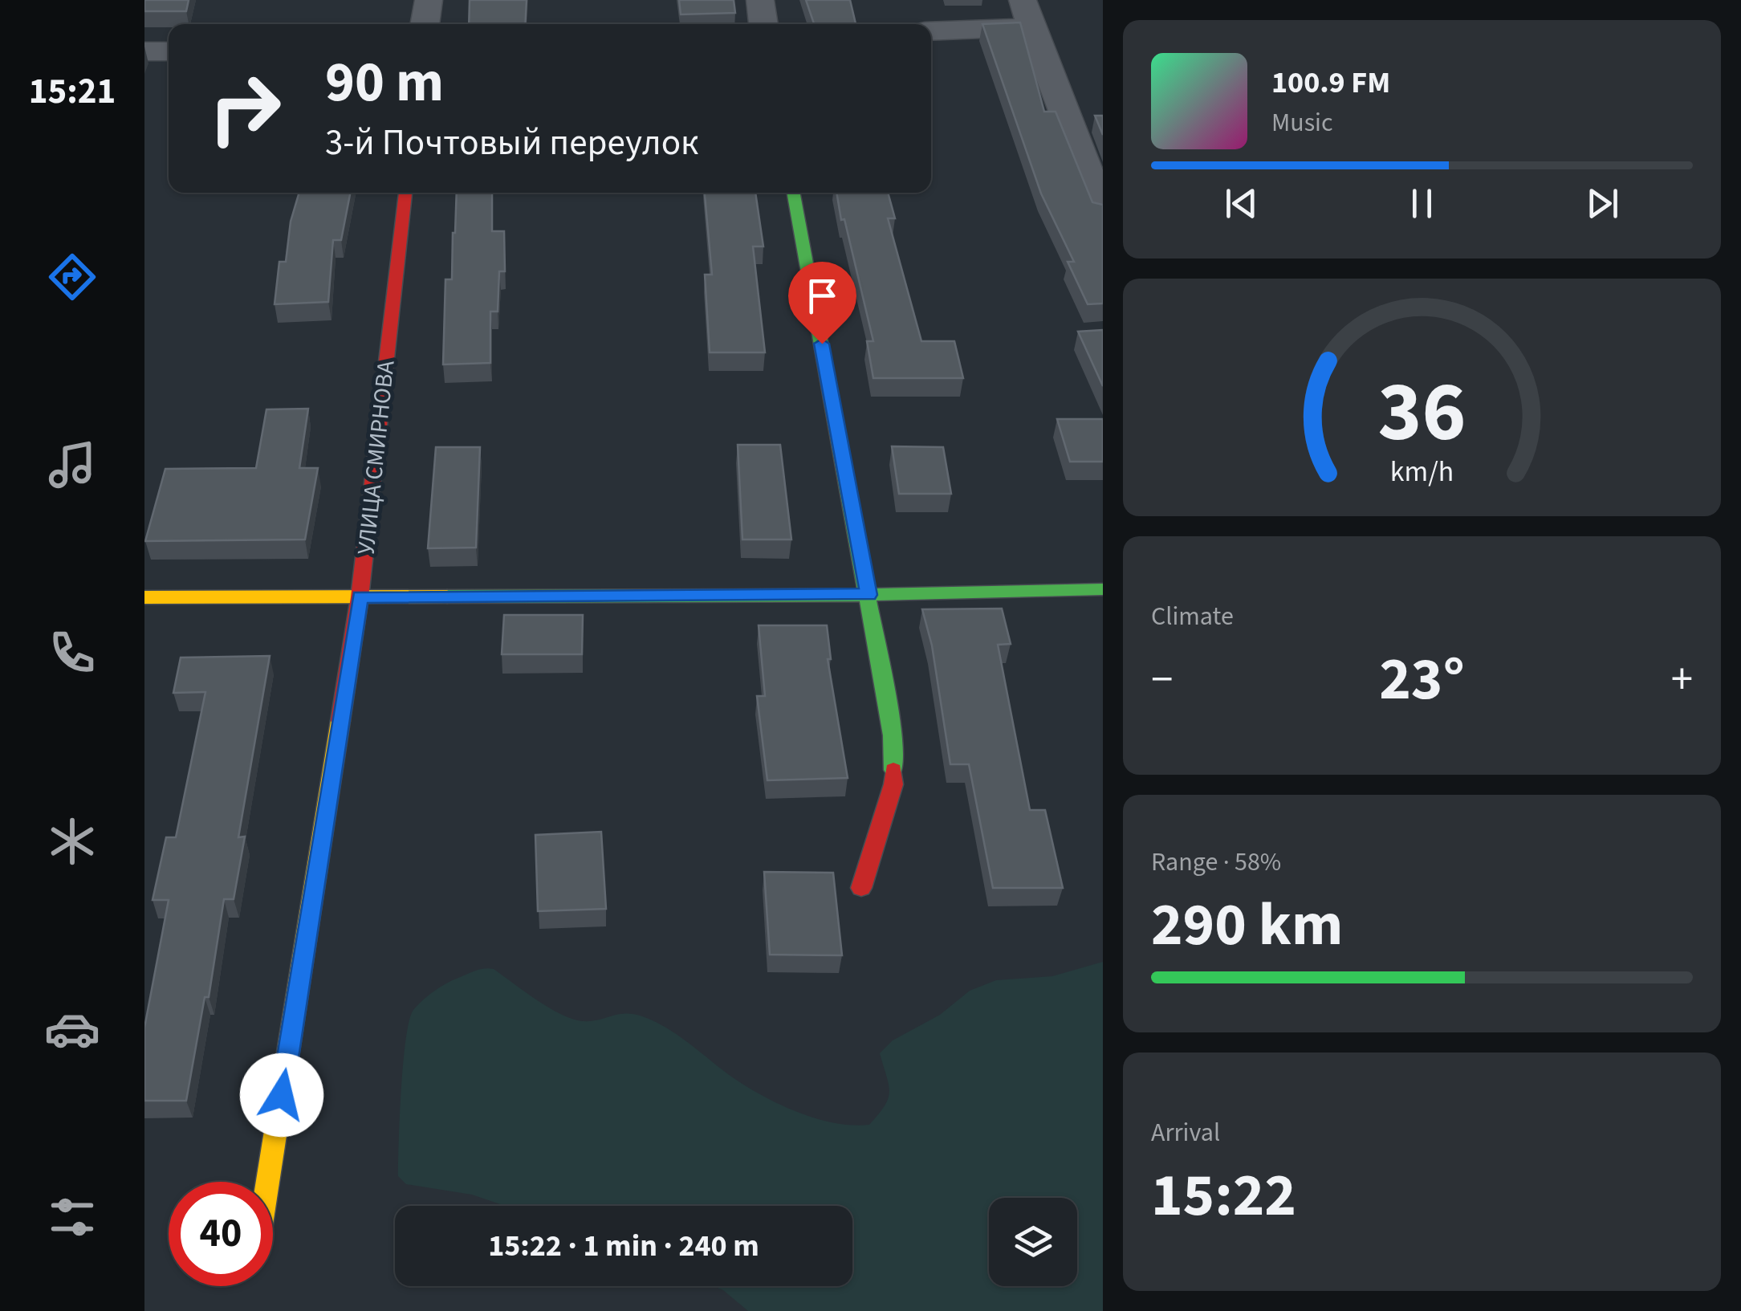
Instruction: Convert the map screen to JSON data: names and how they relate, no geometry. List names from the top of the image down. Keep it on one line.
{"streets":{"street":["УЛИЦА СМИРНОВА"]},"page":{"tabs":"15:21","turn":["90 m","3-й Почтовый переулок"],"song":["100.9 FM","Music"],"tile":["Climate",["Range · 58%","290 km"],["Arrival","15:22"]],"heat":["−","23°","+"],"limit":"40","trip":"15:22 · 1 min · 240 m","gauge":["36","km/h"]}}
